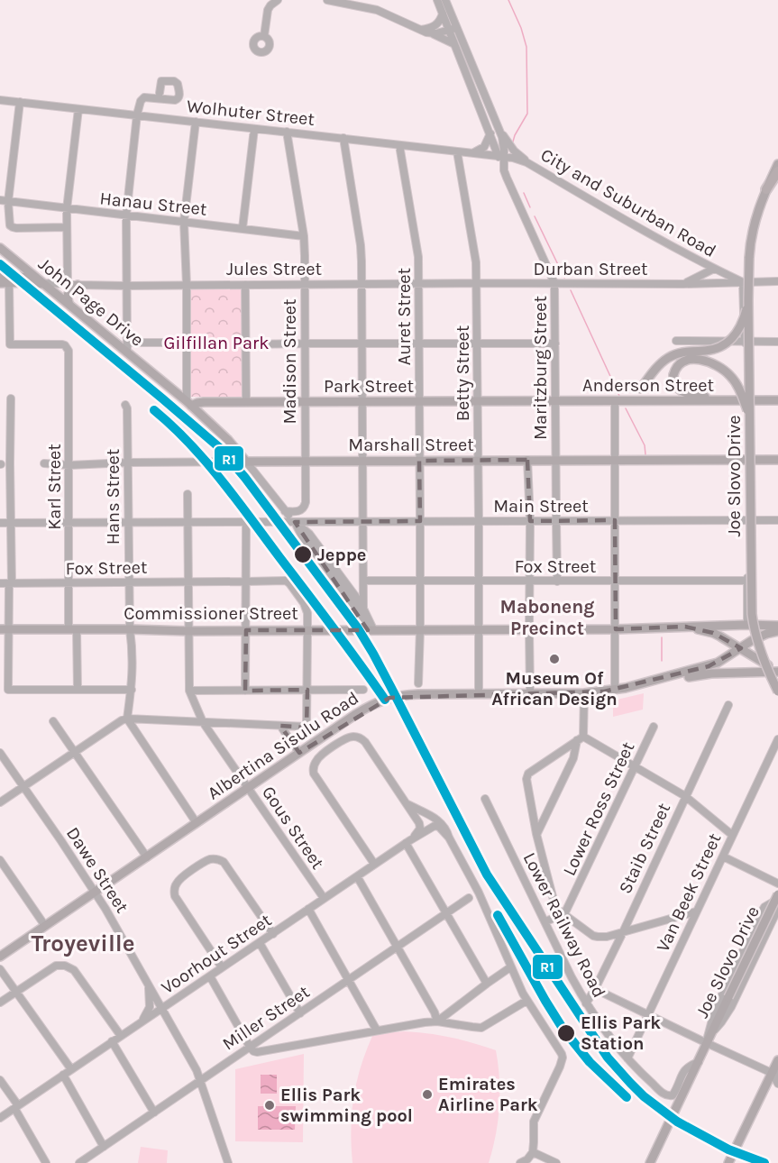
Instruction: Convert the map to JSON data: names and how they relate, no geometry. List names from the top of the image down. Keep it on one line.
{"streets":{"main road":["Jules Street","John Page Drive","Anderson Street","Park Street","Marshall Street","Joe Slovo Drive","Commissioner Street","Albertina Sisulu Road"],"street":["Wolhuter Street","City and Suburban Road","Hanau Street","Durban Street","Auret Street","Madison Street","Maritzburg Street","Betty Street","Karl Street","Hans Street","Main Street","Fox Street","Lower Ross Street","Gous Street","Staib Street","Dawe Street","Van Beek Street","Lower Railway Road","Voorhout Street","Miller Street"]},"crossings":[["Wolhuter Street","City and Suburban Road"],["Wolhuter Street","Auret Street"],["Wolhuter Street","Madison Street"],["Wolhuter Street","Maritzburg Street"],["Wolhuter Street","Betty Street"],["City and Suburban Road","Durban Street"],["City and Suburban Road","Maritzburg Street"],["Hanau Street","Madison Street"],["Jules Street","Durban Street"],["Jules Street","John Page Drive"],["Jules Street","Auret Street"],["Jules Street","Madison Street"],["Jules Street","Betty Street"],["Jules Street","Karl Street"],["Durban Street","Maritzburg Street"],["John Page Drive","Madison Street"],["John Page Drive","Park Street"],["John Page Drive","Marshall Street"],["John Page Drive","Main Street"],["John Page Drive","Commissioner Street"],["Auret Street","Park Street"],["Auret Street","Marshall Street"],["Auret Street","Main Street"],["Auret Street","Fox Street"],["Auret Street","Commissioner Street"],["Madison Street","Park Street"],["Madison Street","Marshall Street"],["Maritzburg Street","Anderson Street"],["Maritzburg Street","Marshall Street"],["Maritzburg Street","Main Street"],["Maritzburg Street","Fox Street"],["Betty Street","Park Street"],["Betty Street","Marshall Street"],["Betty Street","Main Street"],["Betty Street","Fox Street"],["Betty Street","Commissioner Street"],["Betty Street","Albertina Sisulu Road"],["Anderson Street","Park Street"],["Marshall Street","Karl Street"],["Marshall Street","Hans Street"],["Joe Slovo Drive","Lower Railway Road"],["Karl Street","Fox Street"],["Karl Street","Commissioner Street"],["Hans Street","Fox Street"],["Hans Street","Commissioner Street"],["Fox Street","Commissioner Street"],["Albertina Sisulu Road","Gous Street"],["Albertina Sisulu Road","Dawe Street"],["Gous Street","Voorhout Street"],["Staib Street","Lower Railway Road"],["Dawe Street","Voorhout Street"],["Dawe Street","Miller Street"],["Van Beek Street","Lower Railway Road"]],"districts":["Maboneng Precinct","Troyeville"],"parks":["Gilfillan Park"],"places":["Jeppe","Museum Of African Design","Ellis Park Station","Emirates Airline Park","Ellis Park swimming pool"],"lines":["transit line R1"]}
